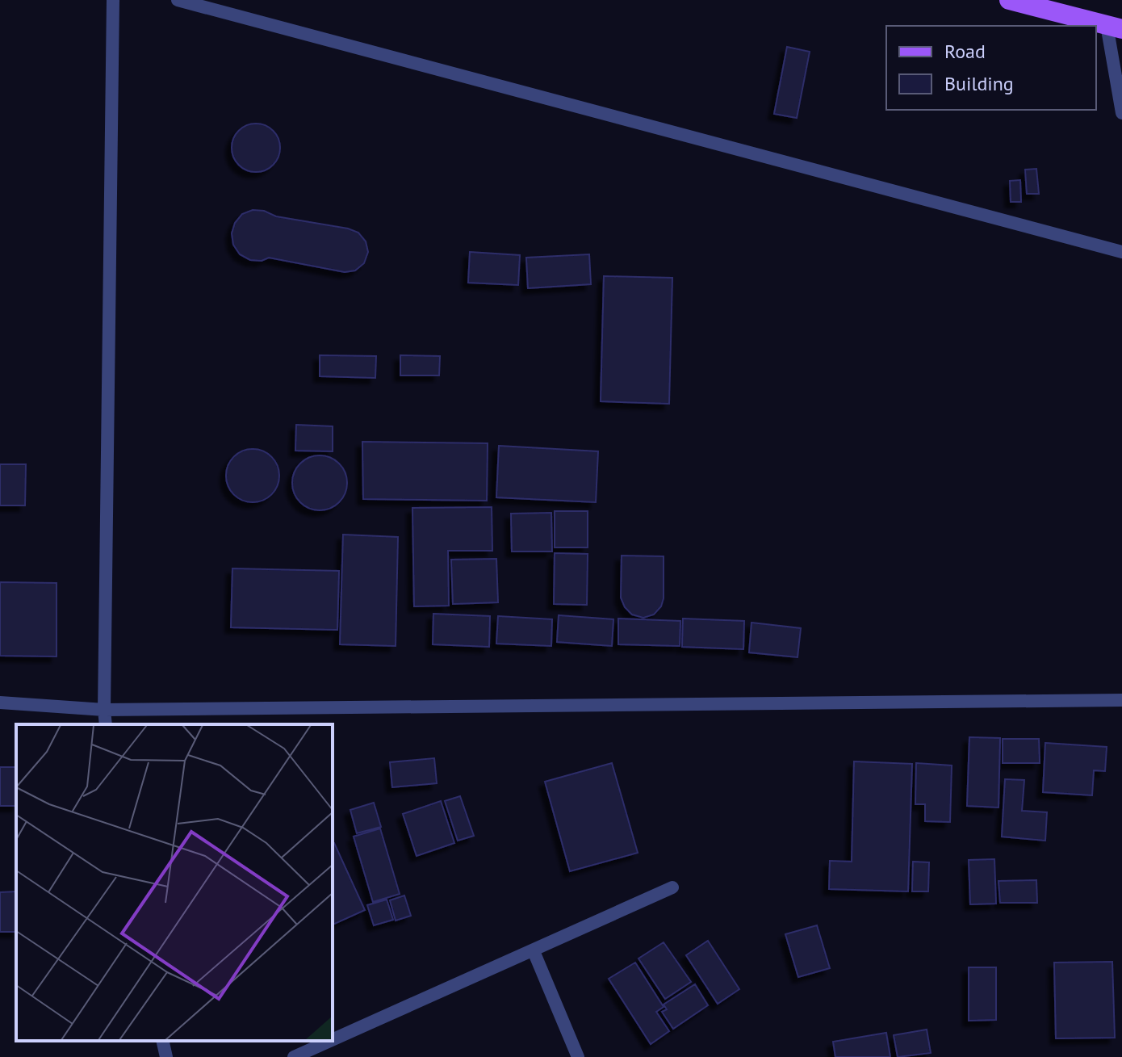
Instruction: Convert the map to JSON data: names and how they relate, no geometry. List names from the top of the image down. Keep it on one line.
{"legend":["Road","Building"]}
